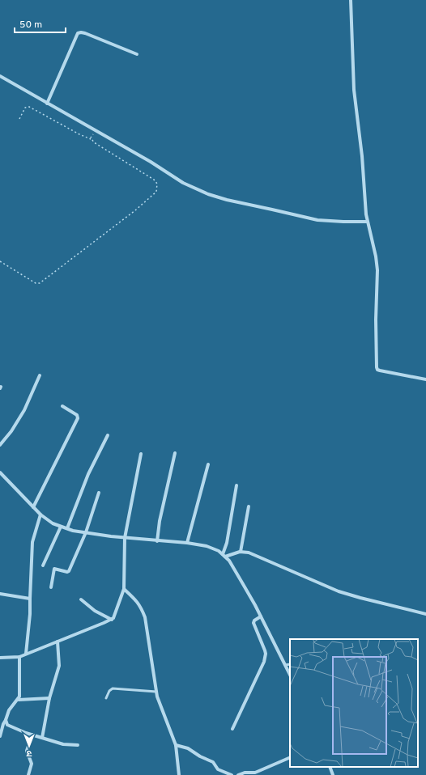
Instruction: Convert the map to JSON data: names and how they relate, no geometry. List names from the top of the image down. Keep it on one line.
{"scale_bar":"50 m","north":"bottom"}
